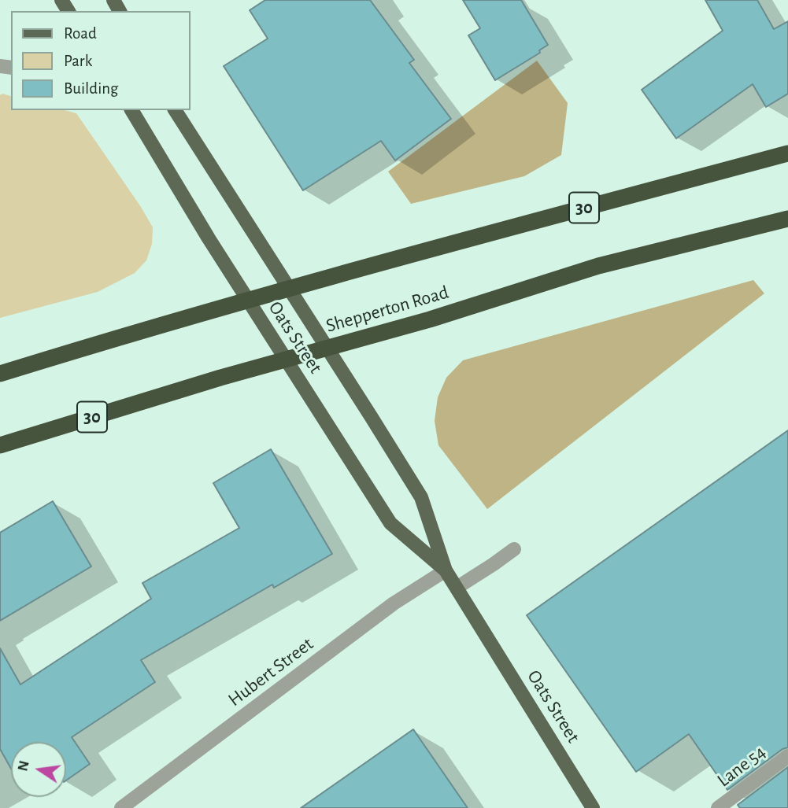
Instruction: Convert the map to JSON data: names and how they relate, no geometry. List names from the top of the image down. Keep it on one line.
{"streets":{"highway":["30","Shepperton Road"],"main road":["Oats Street"],"street":["Hubert Street","Lane 54"]},"crossings":[["30","Oats Street"],["Shepperton Road","Oats Street"],["Oats Street","Hubert Street"]],"legend":["Road","Park","Building"],"north":"left"}
